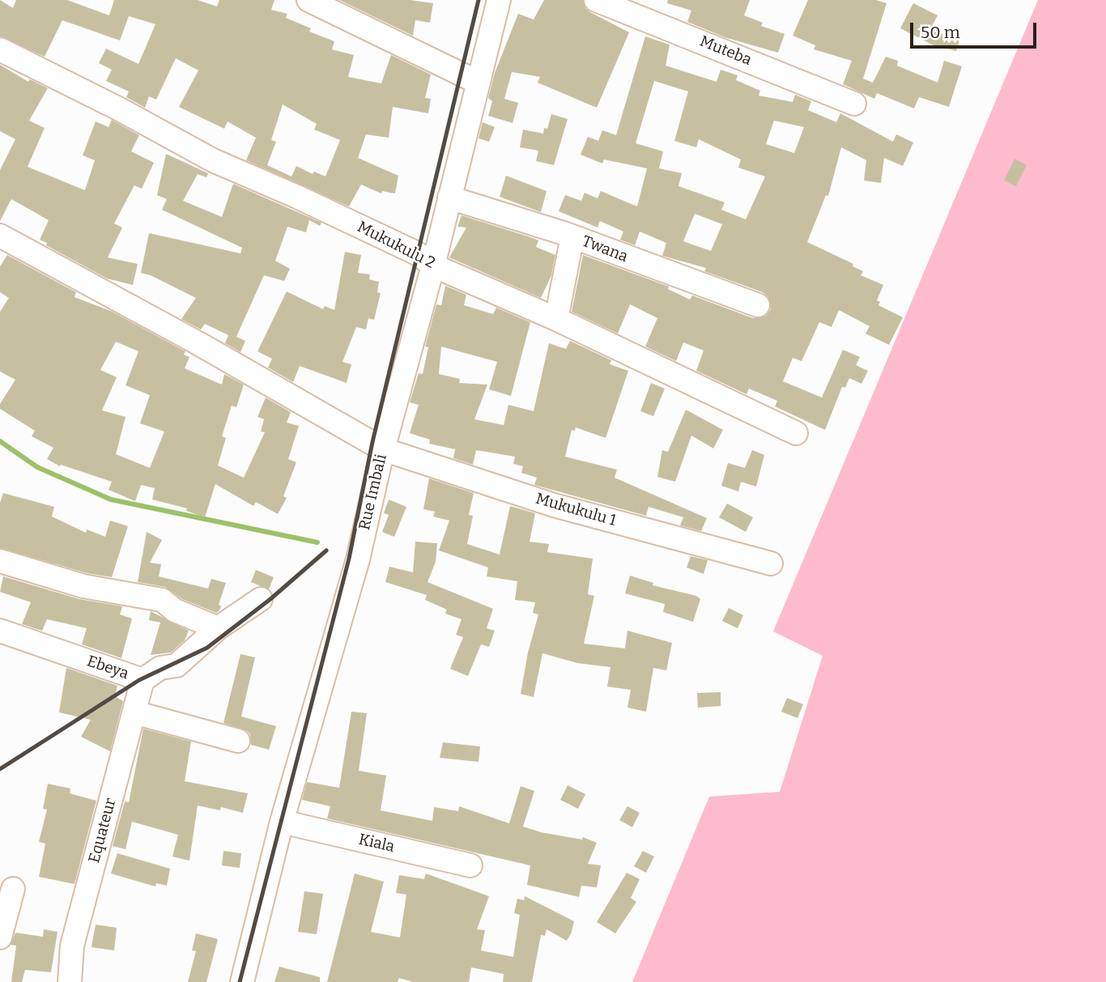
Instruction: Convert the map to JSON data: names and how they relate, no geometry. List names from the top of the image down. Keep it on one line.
{"streets":{"street":["Muteba","Mukukulu 2","Twana","Rue Imbali","Mukukulu 1","Ebeya","Equateur","Kiala"]},"crossings":[["Mukukulu 2","Rue Imbali"],["Twana","Rue Imbali"],["Rue Imbali","Mukukulu 1"],["Rue Imbali","Kiala"],["Ebeya","Equateur"]],"scale_bar":"50 m"}
